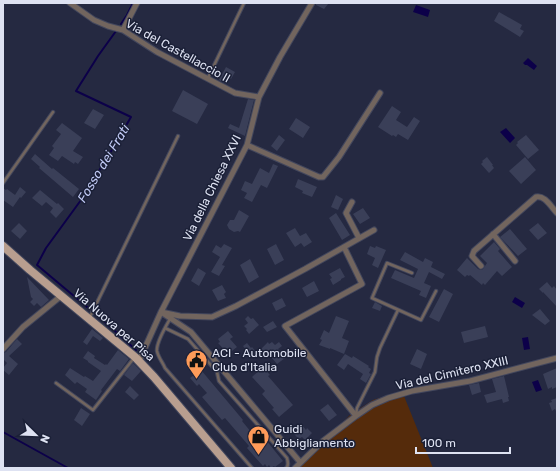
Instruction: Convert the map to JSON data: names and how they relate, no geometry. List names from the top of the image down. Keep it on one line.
{"streets":{"main road":["Via Nuova per Pisa"],"street":["Via del Castellaccio II","Via della Chiesa XXVI","Via del Cimitero XXIII"]},"crossings":[["Via del Castellaccio II","Via della Chiesa XXVI"],["Via della Chiesa XXVI","Via Nuova per Pisa"]],"water":["Fosso dei Frati"],"places":{"public building":["ACI - Automobile Club d'Italia"],"shop":["Guidi Abbigliamento"]},"scale_bar":"100 m","north":"bottom right"}
